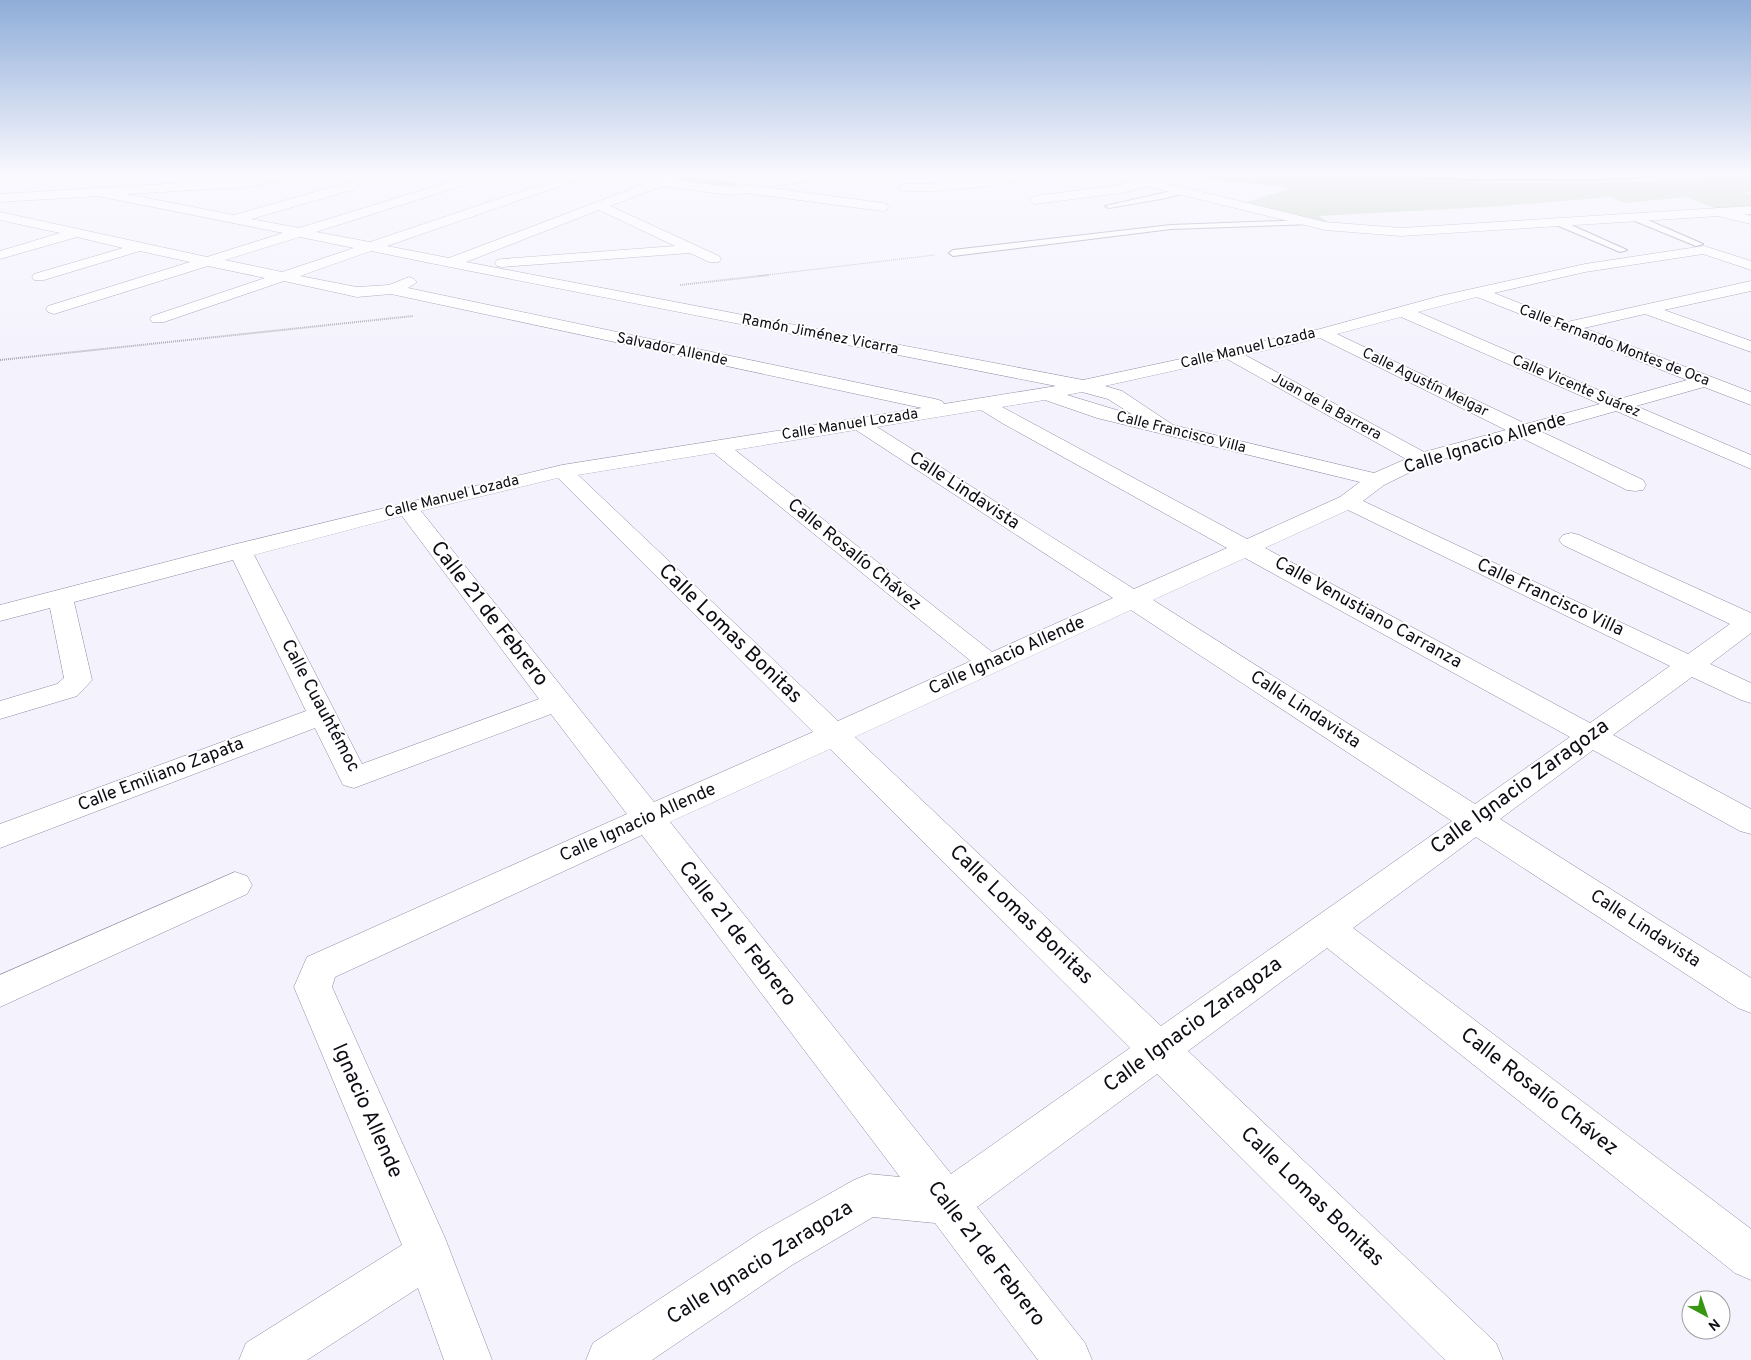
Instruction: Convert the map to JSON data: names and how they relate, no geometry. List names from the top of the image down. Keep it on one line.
{"streets":{"street":["Ramón Jiménez Vicarra","Calle Fernando Montes de Oca","Calle Manuel Lozada","Salvador Allende","Calle Agustín Melgar","Calle Vicente Suárez","Juan de la Barrera","Calle Francisco Villa","Calle Ignacio Allende","Calle Lindavista","Calle Rosalío Chávez","Calle Venustiano Carranza","Calle 21 de Febrero","Calle Lomas Bonitas","Calle Cuauhtémoc","Calle Emiliano Zapata","Calle Ignacio Zaragoza","Ignacio Allende"]},"crossings":[["Ramón Jiménez Vicarra","Calle Manuel Lozada"],["Ramón Jiménez Vicarra","Calle Francisco Villa"],["Calle Fernando Montes de Oca","Calle Manuel Lozada"],["Calle Fernando Montes de Oca","Calle Ignacio Allende"],["Calle Manuel Lozada","Salvador Allende"],["Calle Manuel Lozada","Calle Agustín Melgar"],["Calle Manuel Lozada","Calle Vicente Suárez"],["Calle Manuel Lozada","Juan de la Barrera"],["Calle Manuel Lozada","Calle Francisco Villa"],["Calle Manuel Lozada","Calle Lindavista"],["Calle Manuel Lozada","Calle Rosalío Chávez"],["Calle Manuel Lozada","Calle Venustiano Carranza"],["Calle Manuel Lozada","Calle 21 de Febrero"],["Calle Manuel Lozada","Calle Lomas Bonitas"],["Calle Manuel Lozada","Calle Cuauhtémoc"],["Calle Agustín Melgar","Calle Ignacio Allende"],["Calle Vicente Suárez","Calle Ignacio Allende"],["Juan de la Barrera","Calle Ignacio Allende"],["Calle Francisco Villa","Calle Ignacio Allende"],["Calle Francisco Villa","Calle Ignacio Zaragoza"],["Calle Ignacio Allende","Calle Lindavista"],["Calle Ignacio Allende","Calle Rosalío Chávez"],["Calle Ignacio Allende","Calle Venustiano Carranza"],["Calle Ignacio Allende","Calle 21 de Febrero"],["Calle Ignacio Allende","Calle Lomas Bonitas"],["Calle Ignacio Allende","Ignacio Allende"],["Calle Lindavista","Calle Ignacio Zaragoza"],["Calle Rosalío Chávez","Calle Ignacio Zaragoza"],["Calle Venustiano Carranza","Calle Ignacio Zaragoza"],["Calle 21 de Febrero","Calle Cuauhtémoc"],["Calle 21 de Febrero","Calle Ignacio Zaragoza"],["Calle Lomas Bonitas","Calle Ignacio Zaragoza"],["Calle Cuauhtémoc","Calle Emiliano Zapata"]],"north":"bottom right"}
